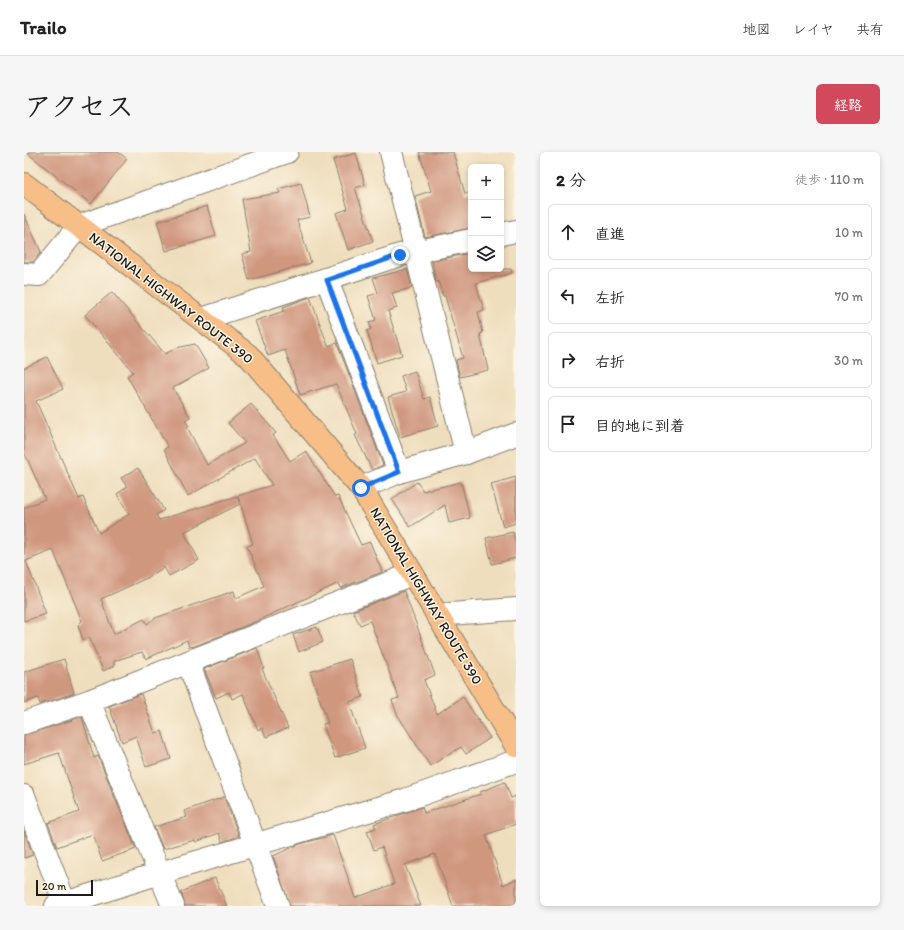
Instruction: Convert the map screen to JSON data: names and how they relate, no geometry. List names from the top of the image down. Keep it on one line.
{"streets":{"highway":["NATIONAL HIGHWAY ROUTE 390"]},"scale_bar":"20 m","page":{"header":"Trailo","nav":["地図","レイヤ","共有"],"title":"アクセス","buttons":"経路","heading":["2 分","徒歩 · 110 m"],"map_buttons":["+","−"],"list":[["直進","10 m"],["左折","70 m"],["右折","30 m"],"目的地に到着"],"scale":"20 m"}}
